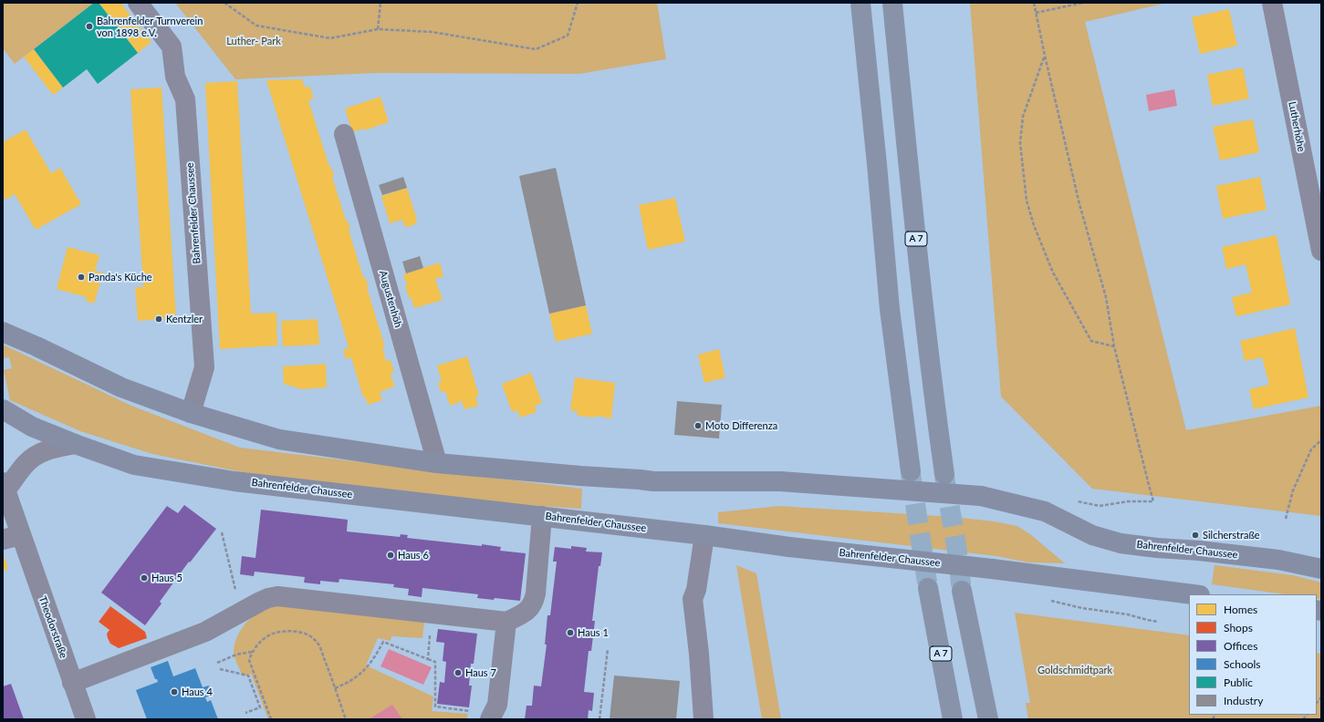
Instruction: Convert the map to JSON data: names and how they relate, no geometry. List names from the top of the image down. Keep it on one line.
{"streets":{"highway":["A 7"],"main road":["Bahrenfelder Chaussee"],"street":["Lutherhöhe","Augustenhöh","Theodorstraße"]},"crossings":[["Bahrenfelder Chaussee","Augustenhöh"]],"parks":["Luther- Park","Goldschmidtpark"],"places":["Bahrenfelder Turnverein von 1898 e.V.","Panda's Küche","Kentzler","Moto Differenza","Silcherstraße","Haus 6","Haus 5","Haus 1","Haus 7","Haus 4"],"legend":["Homes","Shops","Offices","Schools","Public","Industry"]}
